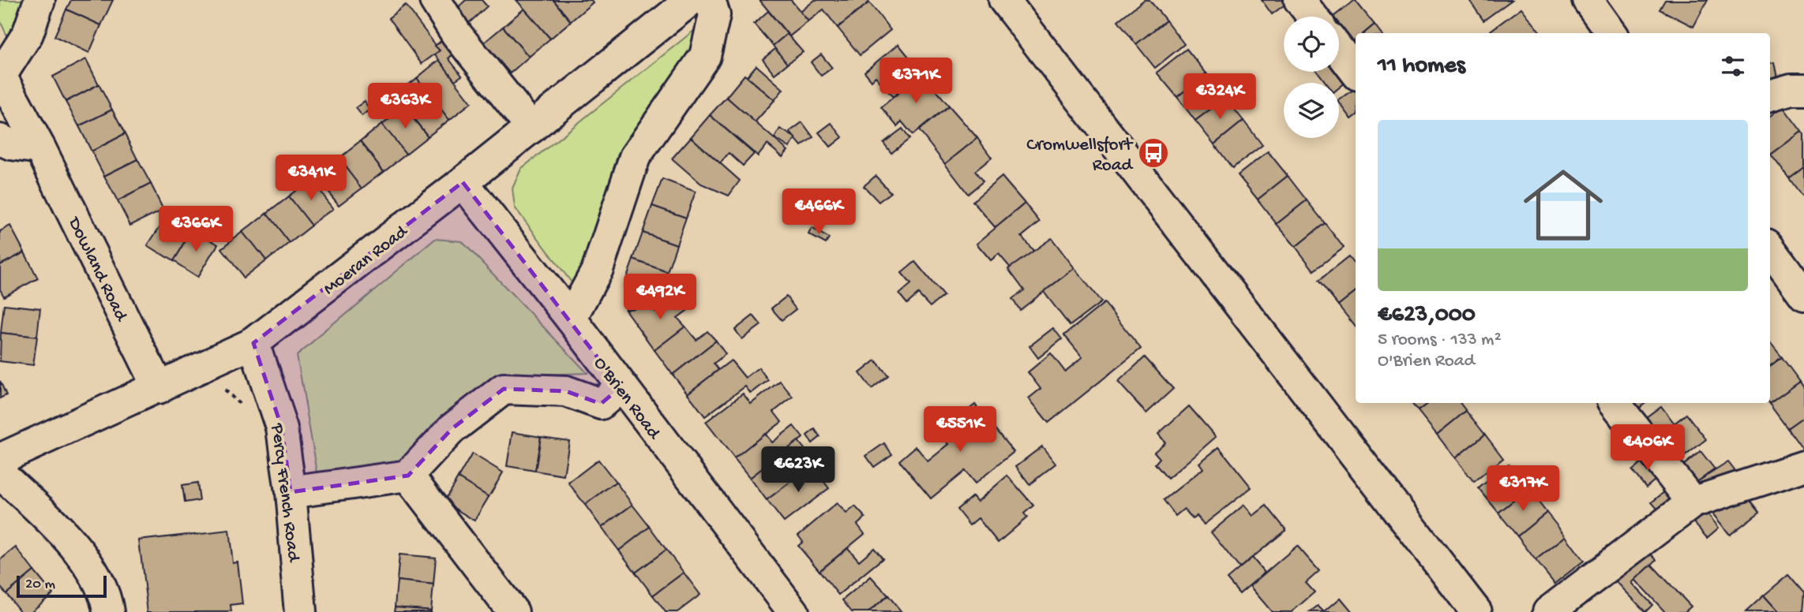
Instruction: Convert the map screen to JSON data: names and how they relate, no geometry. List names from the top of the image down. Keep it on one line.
{"streets":{"street":["Moeran Road","Dowland Road","O'Brien Road","Percy French Road"]},"crossings":[["Moeran Road","Dowland Road"],["Moeran Road","O'Brien Road"],["Moeran Road","Percy French Road"]],"places":{"bus stop":["Cromwellsfort Road"]},"scale_bar":"20 m","page":{"heading":"11 homes","price":["€371K","€324K","€363K","€341K","€466K","€366K","€492K","€551K","€406K","€623K","€317K"],"list":[{"name":"€623,000","note":"5 rooms · 133 m² · O'Brien Road"}],"scale":"20 m"}}
